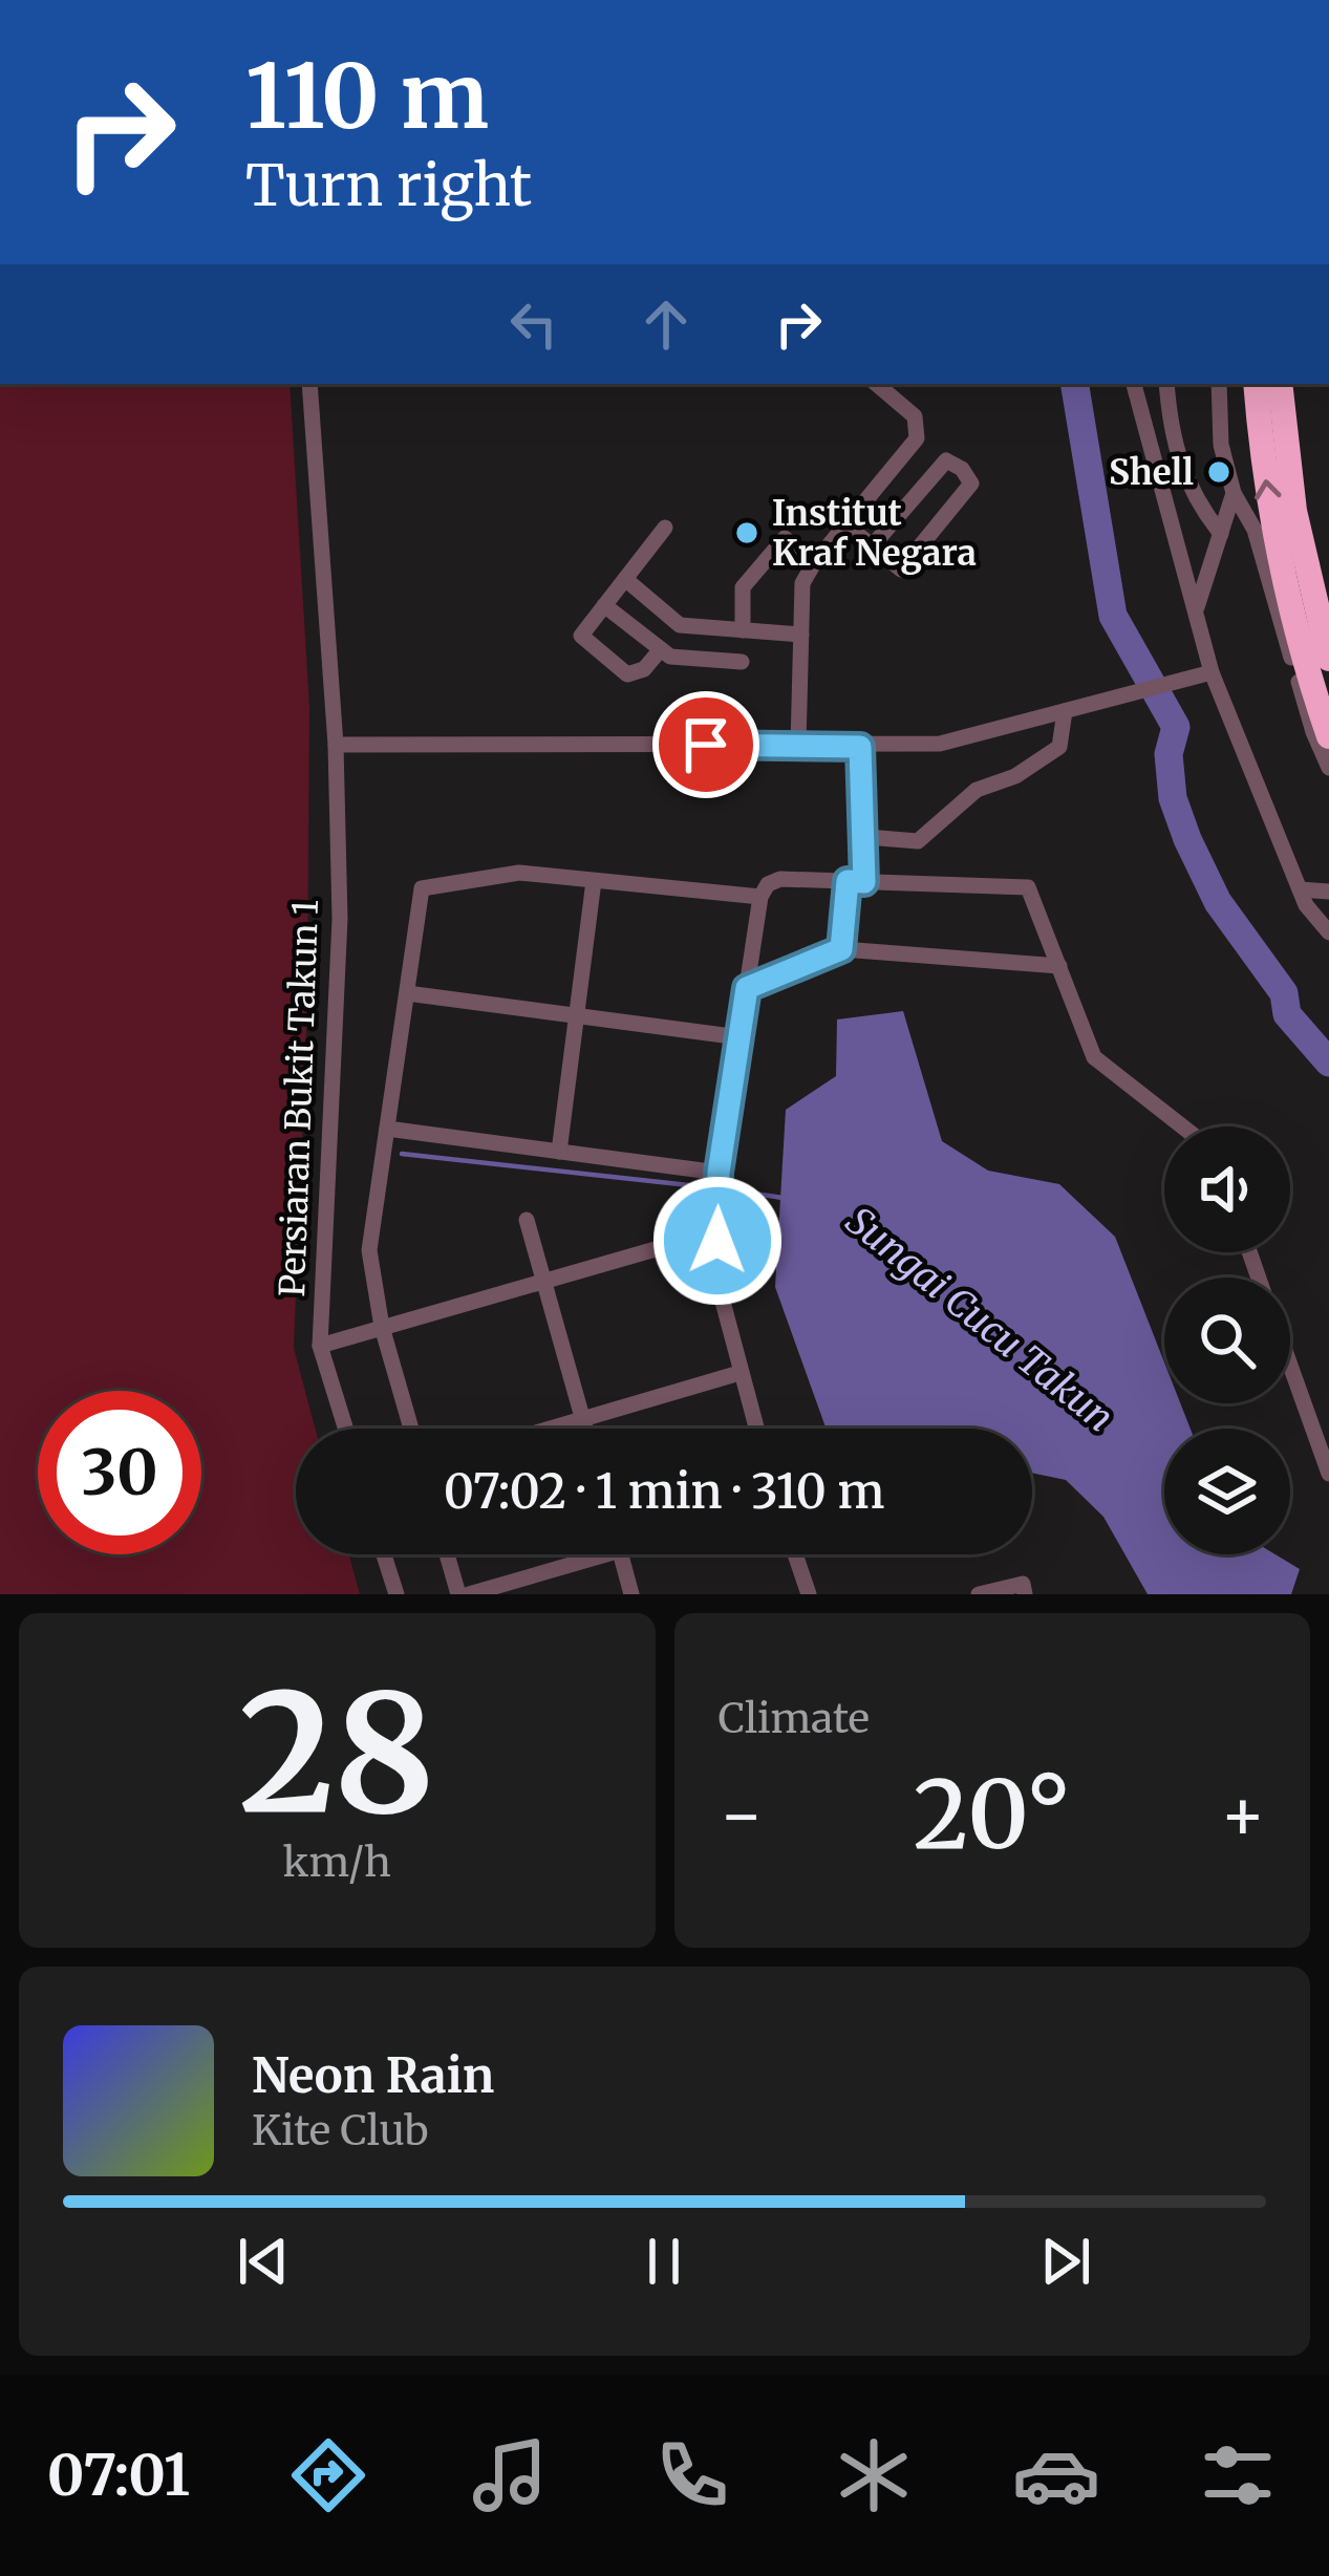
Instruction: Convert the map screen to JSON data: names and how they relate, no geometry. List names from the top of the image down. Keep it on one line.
{"streets":{"street":["Persiaran Bukit Takun 1"]},"water":["Sungai Cucu Takun"],"places":["Shell","Institut Kraf Negara"],"page":{"turn":["110 m","Turn right"],"limit":"30","trip":"07:02 · 1 min · 310 m","tile":[["28","km/h"],"Climate"],"heat":["−","20°","+"],"song":["Neon Rain","Kite Club"],"tabs":"07:01"}}
